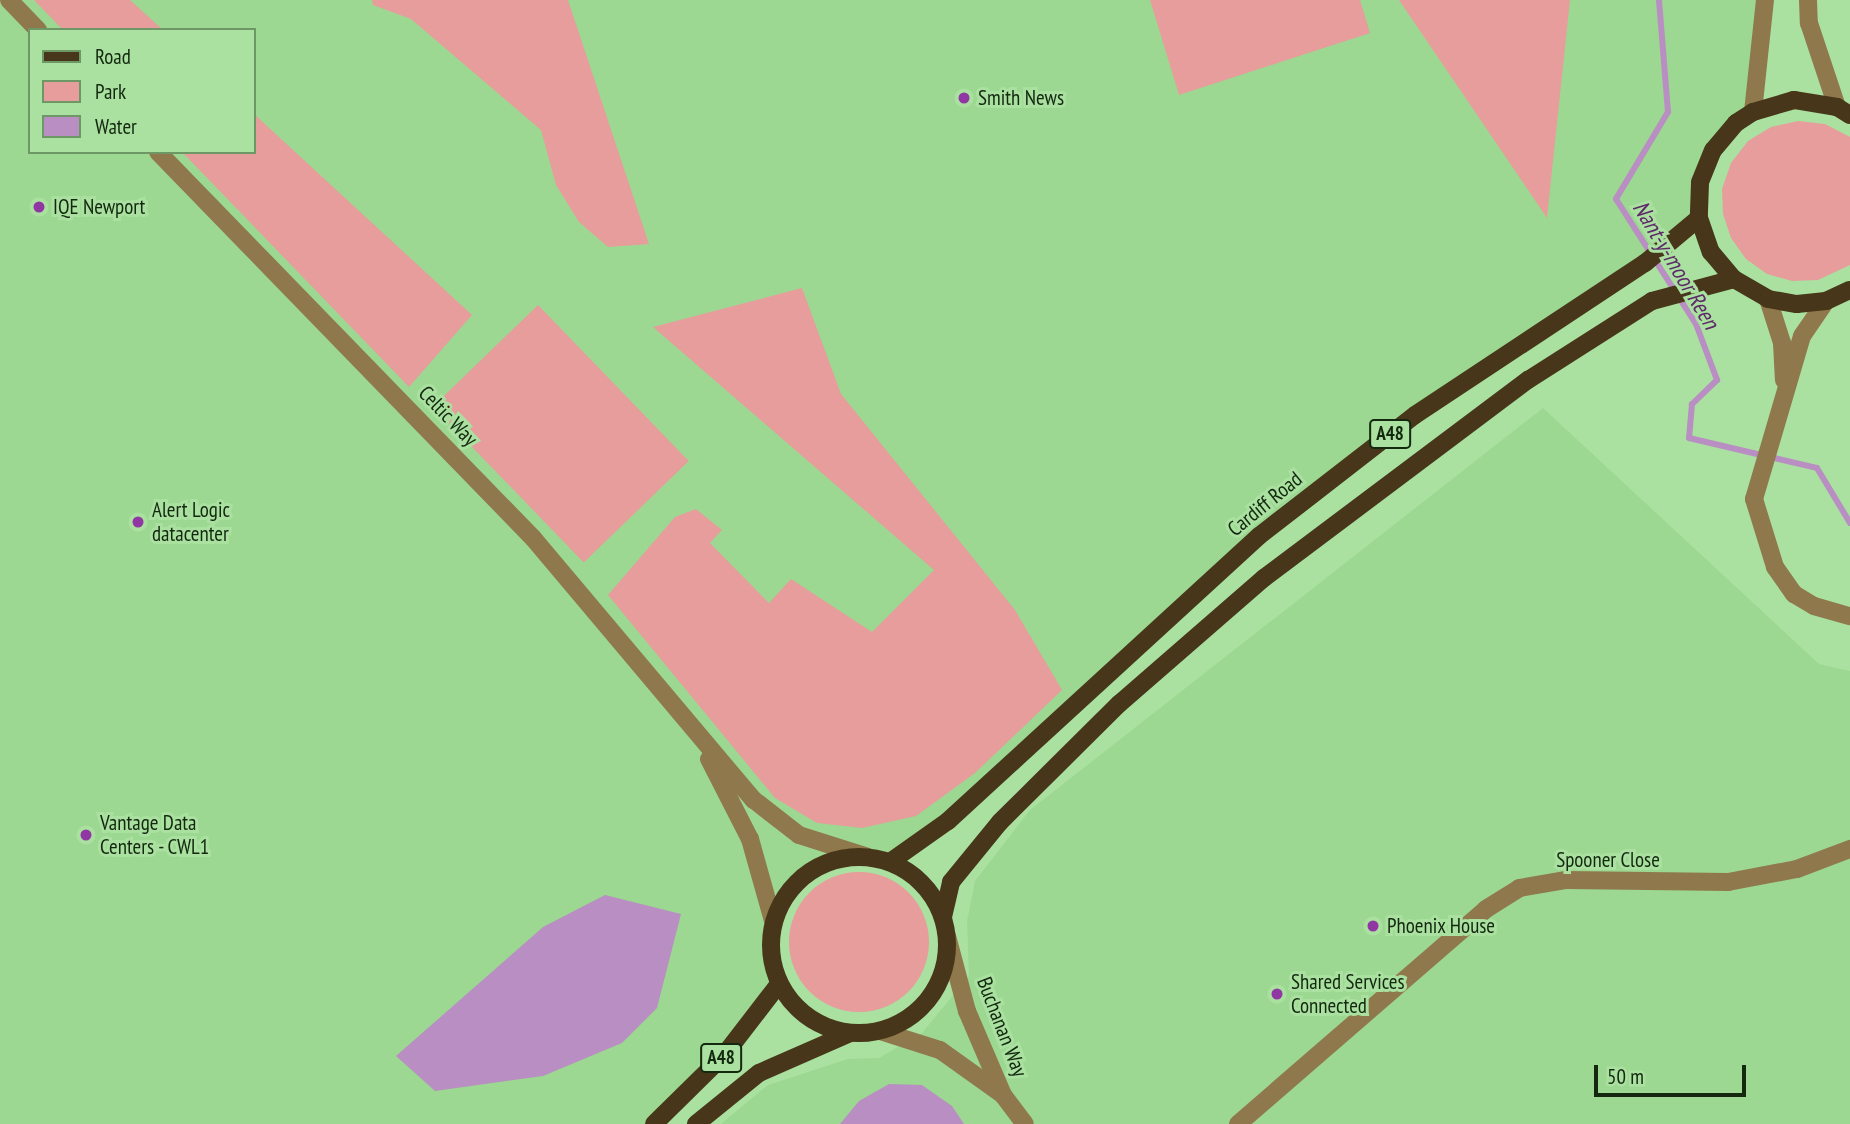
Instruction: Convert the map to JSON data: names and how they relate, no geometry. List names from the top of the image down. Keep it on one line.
{"streets":{"main road":["A48","Cardiff Road"],"street":["Celtic Way","Spooner Close","Buchanan Way"]},"crossings":[["Celtic Way","A48"],["Celtic Way","Cardiff Road"],["Celtic Way","Buchanan Way"],["A48","Cardiff Road"],["A48","Buchanan Way"],["Cardiff Road","Buchanan Way"]],"water":["Nant-y-moor Reen"],"places":["Smith News","IQE Newport","Alert Logic datacenter","Vantage Data Centers - CWL1","Phoenix House","Shared Services Connected"],"legend":["Road","Park","Water"],"scale_bar":"50 m"}
